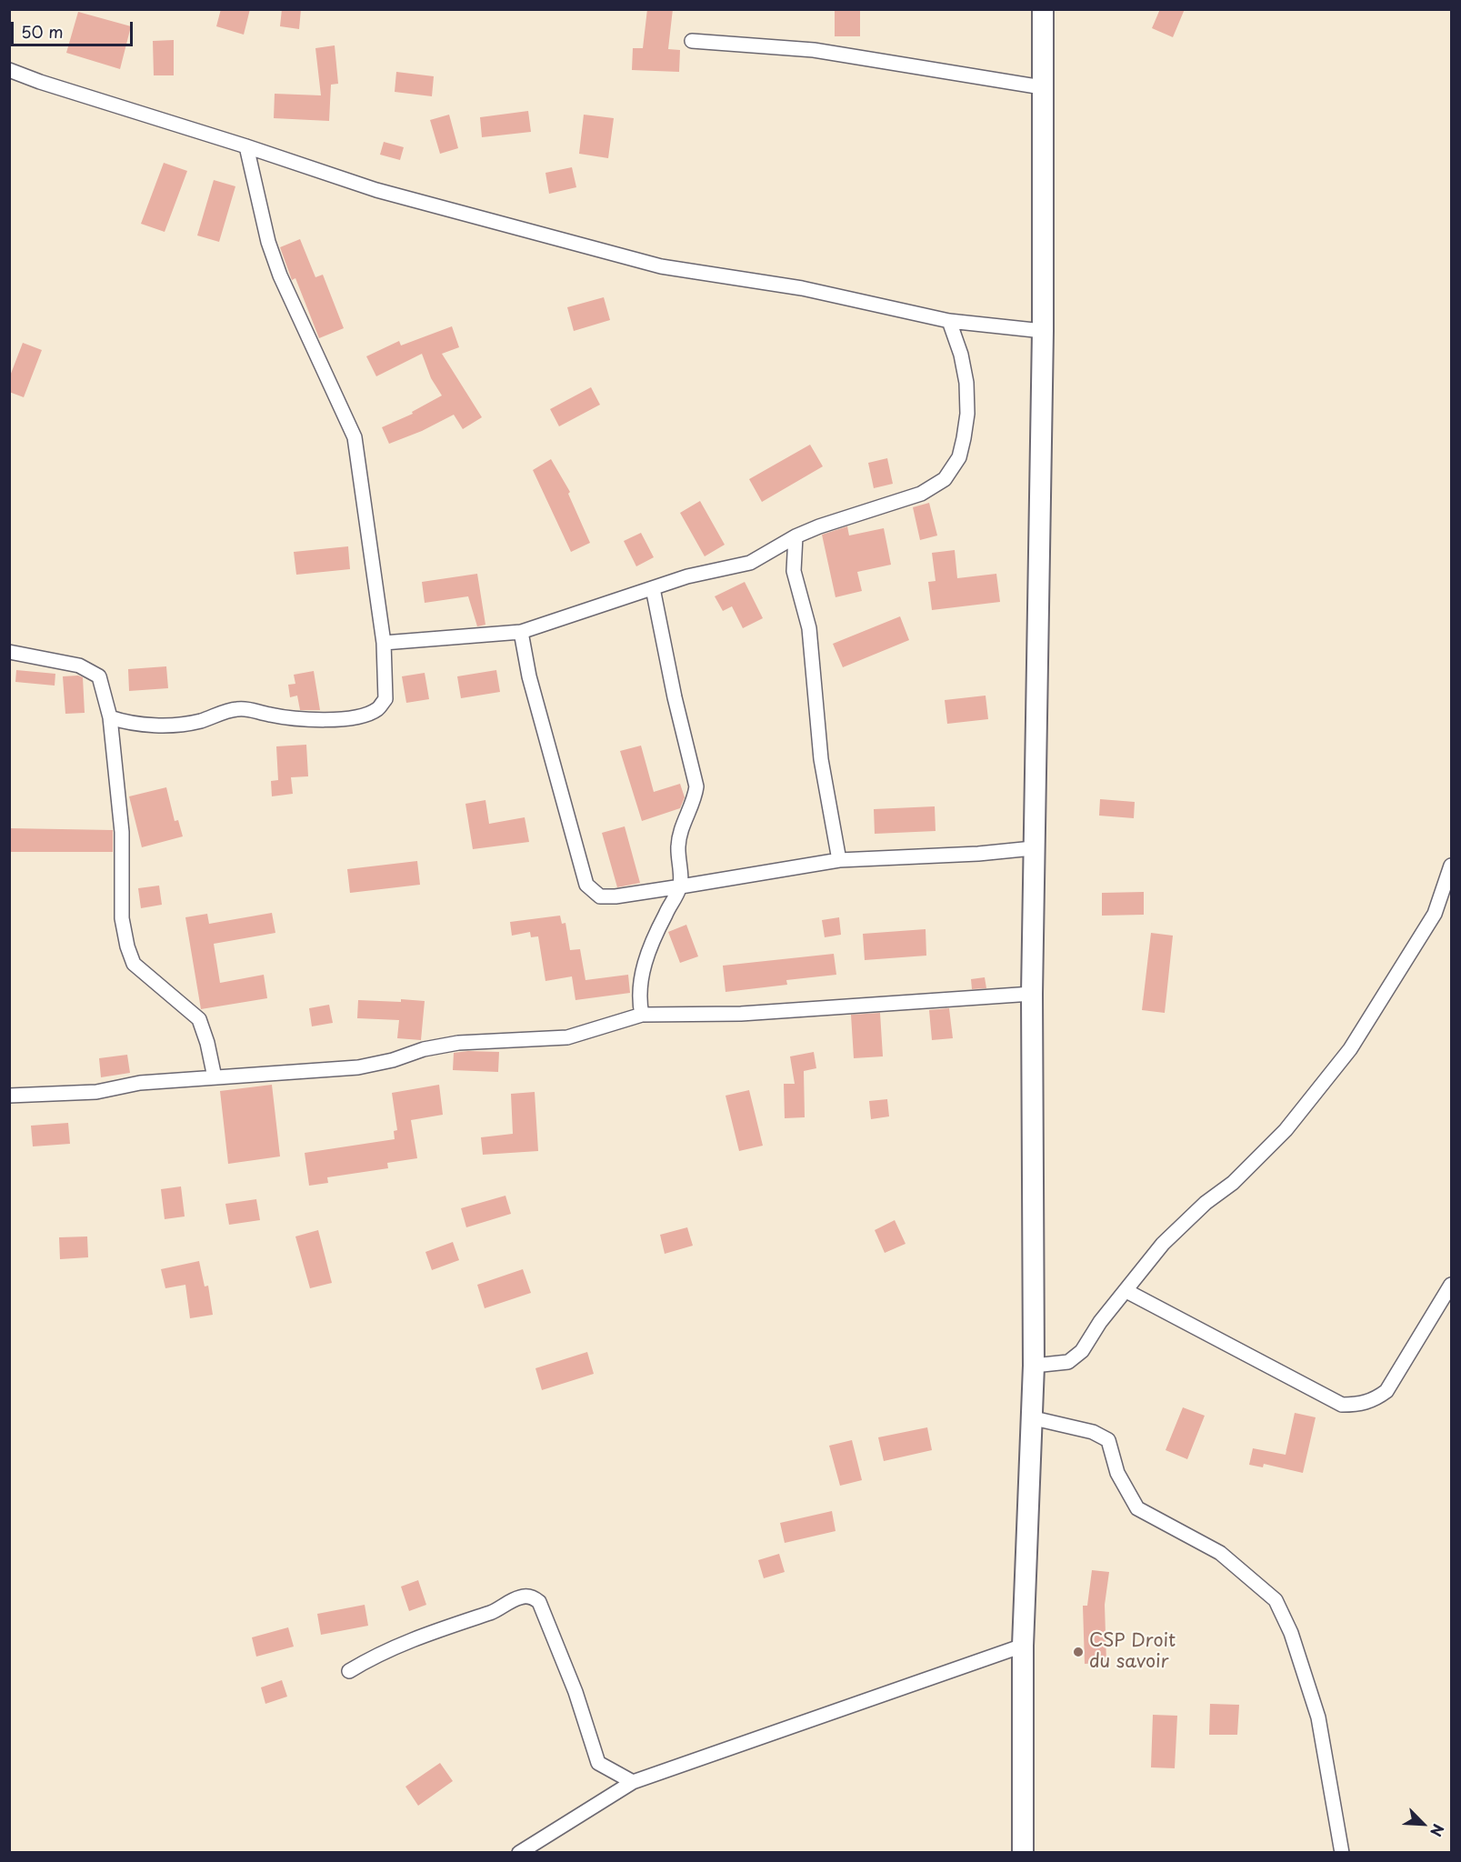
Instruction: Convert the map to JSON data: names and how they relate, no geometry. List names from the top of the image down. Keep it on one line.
{"places":["CSP Droit du savoir"],"scale_bar":"50 m","north":"bottom right"}
